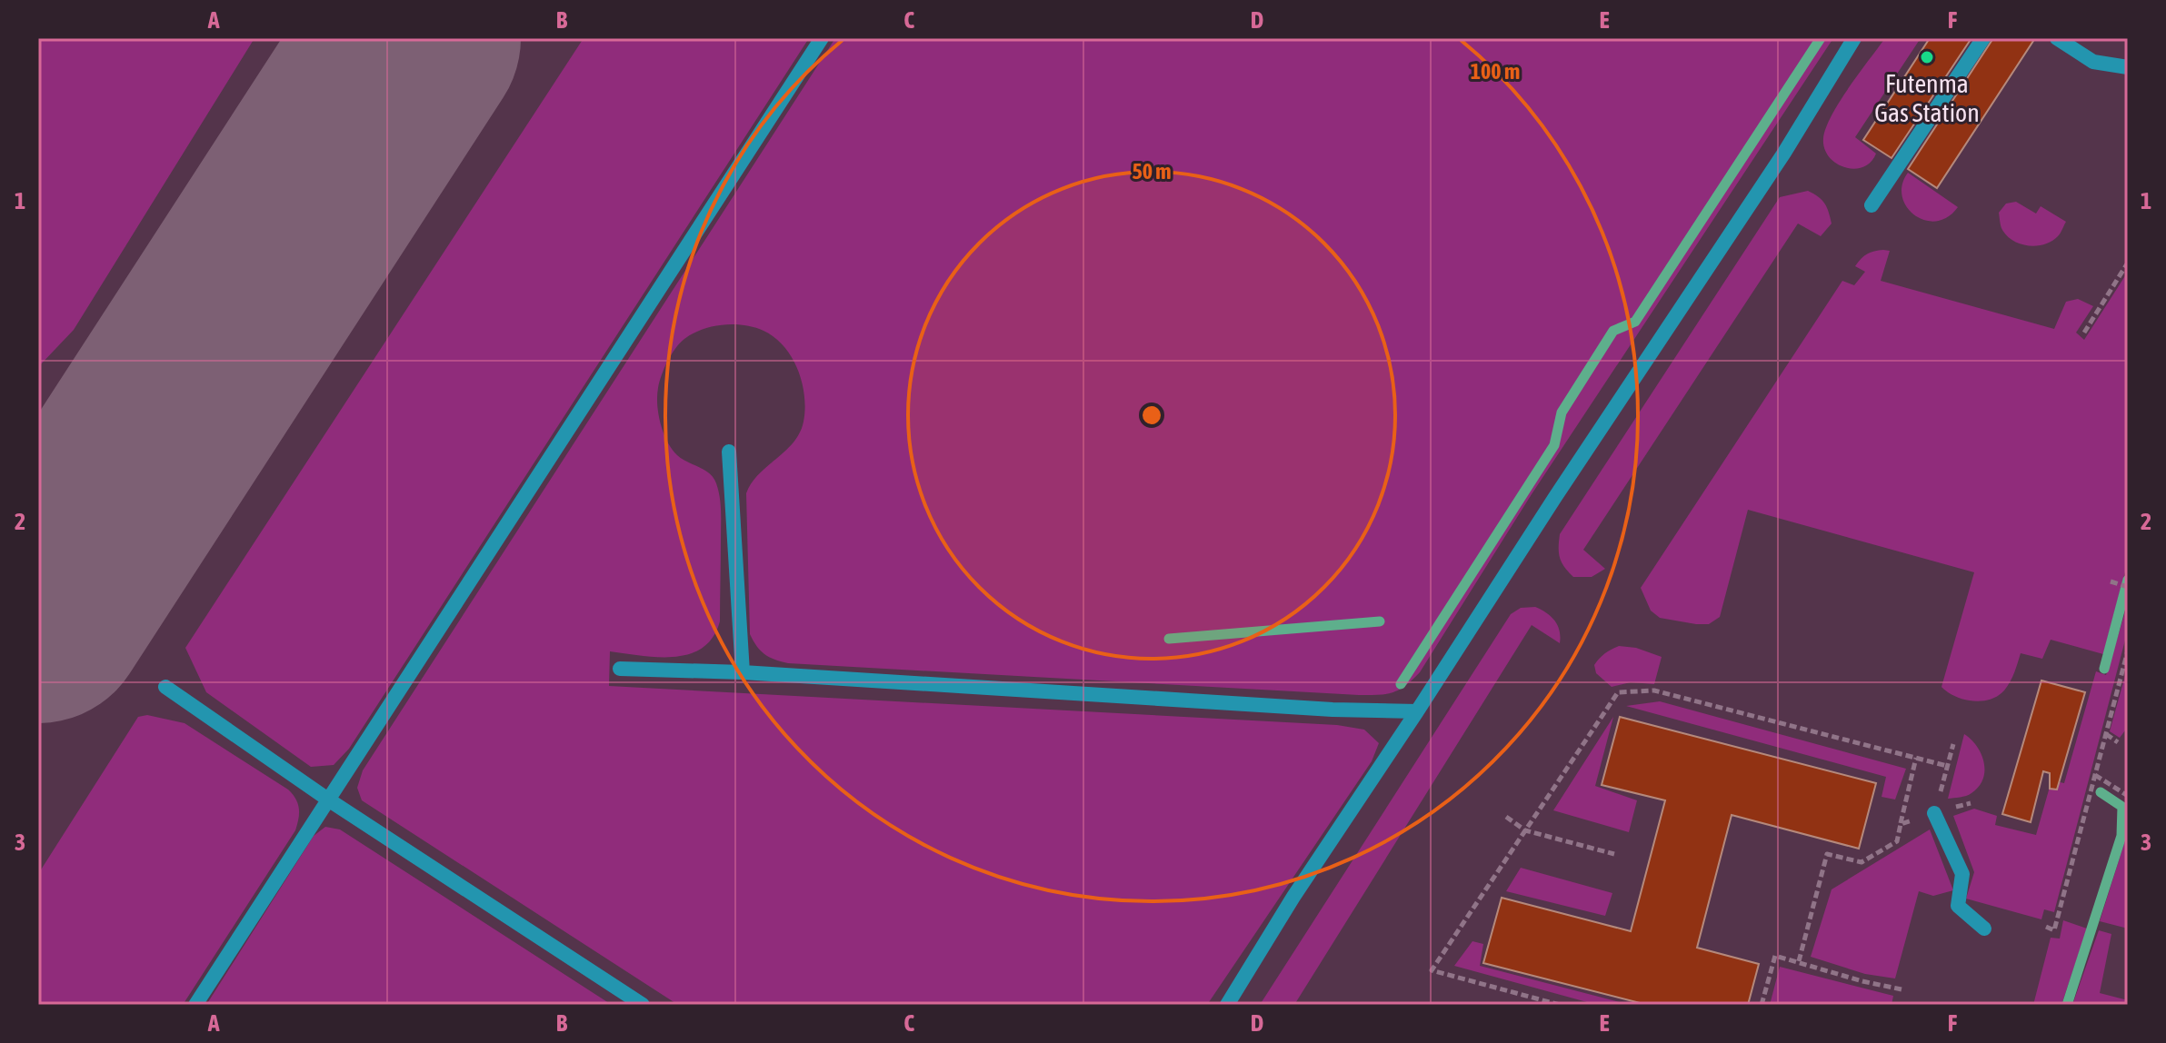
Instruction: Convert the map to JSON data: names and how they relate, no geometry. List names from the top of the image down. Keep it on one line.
{"places":["Futenma Gas Station"],"grid":{"columns":["A","B","C","D","E","F"],"rows":["1","2","3"]},"rings":["100 m","50 m"]}
